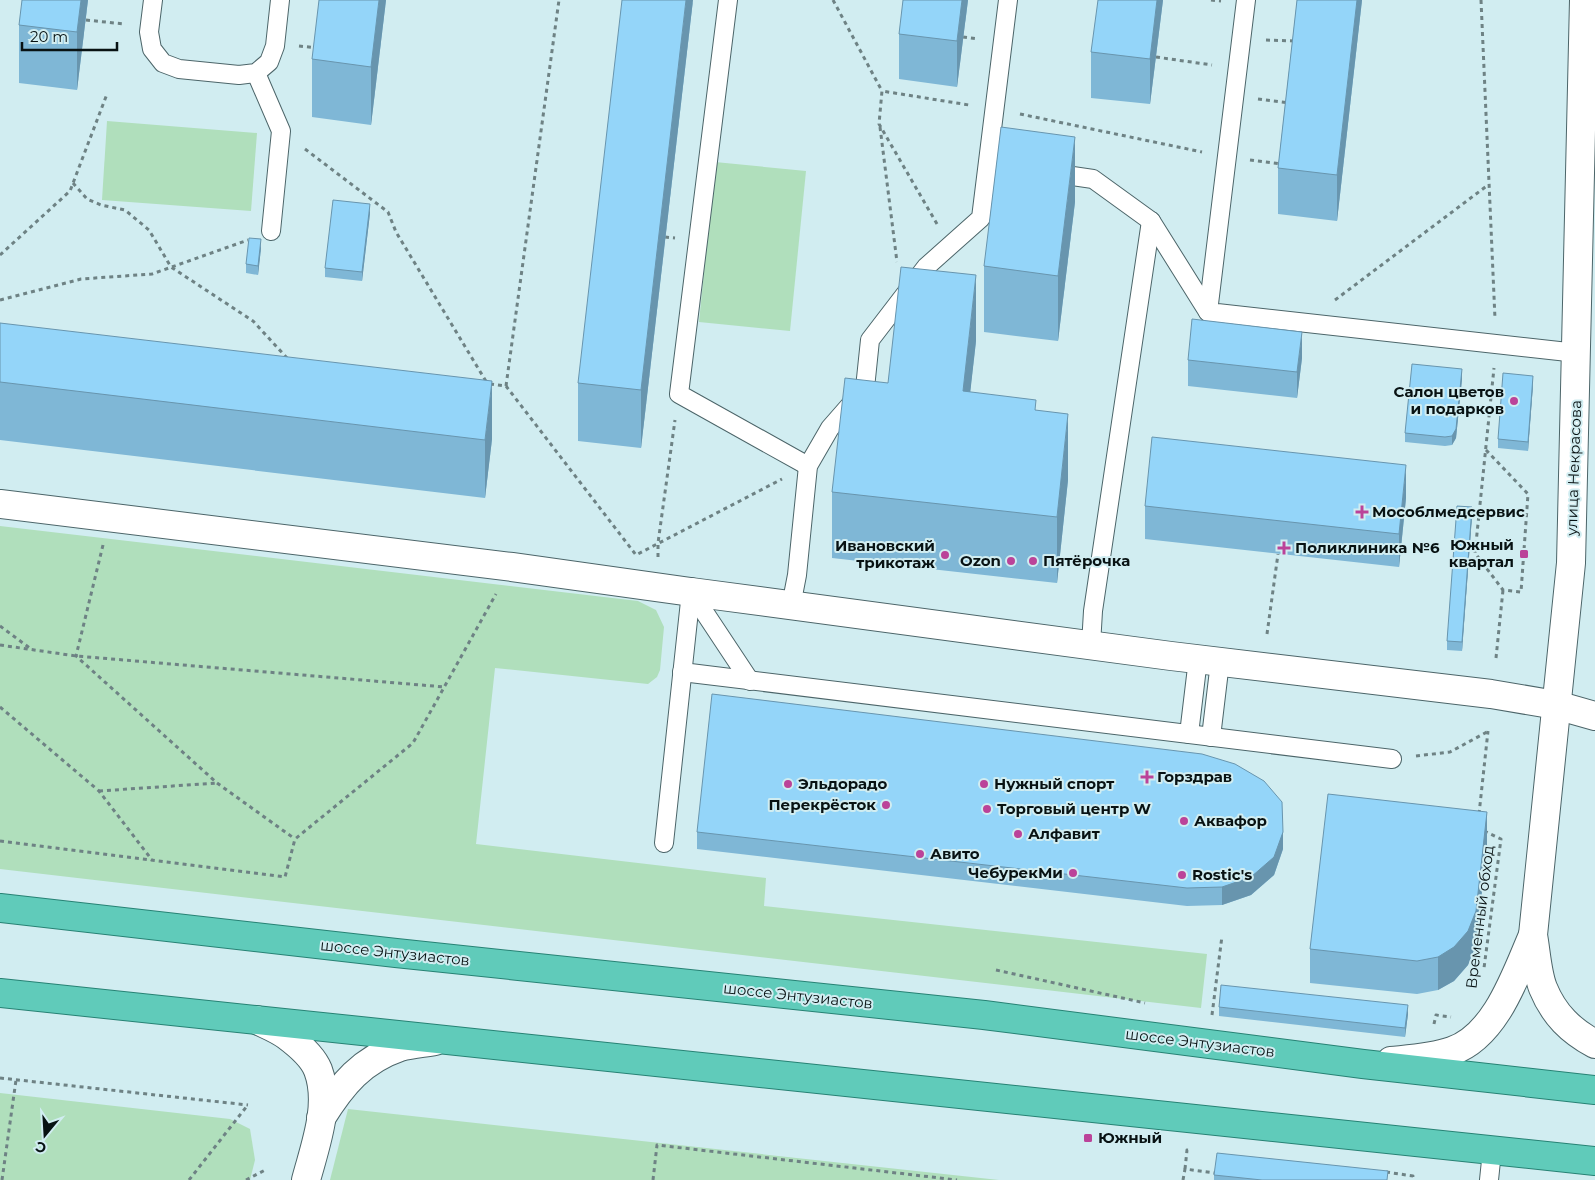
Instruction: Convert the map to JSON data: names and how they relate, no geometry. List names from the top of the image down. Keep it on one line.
{"streets":{"highway":["шоссе Энтузиастов"],"street":["улица Некрасова"],"path":["Временный обход"]},"crossings":[["улица Некрасова","шоссе Энтузиастов"]],"places":{"other":["Салон цветов и подарков","Ивановский трикотаж","Ozon","Пятёрочка","Эльдорадо","Нужный спорт","Перекрёсток","Торговый центр W","Аквафор","Алфавит","Авито","ЧебурекМи","Rostic's"],"health":["Мособлмедсервис","Поликлиника №6","Горздрав"],"transit":["Южный квартал","Южный"]},"scale_bar":"20 m","north":"bottom"}
